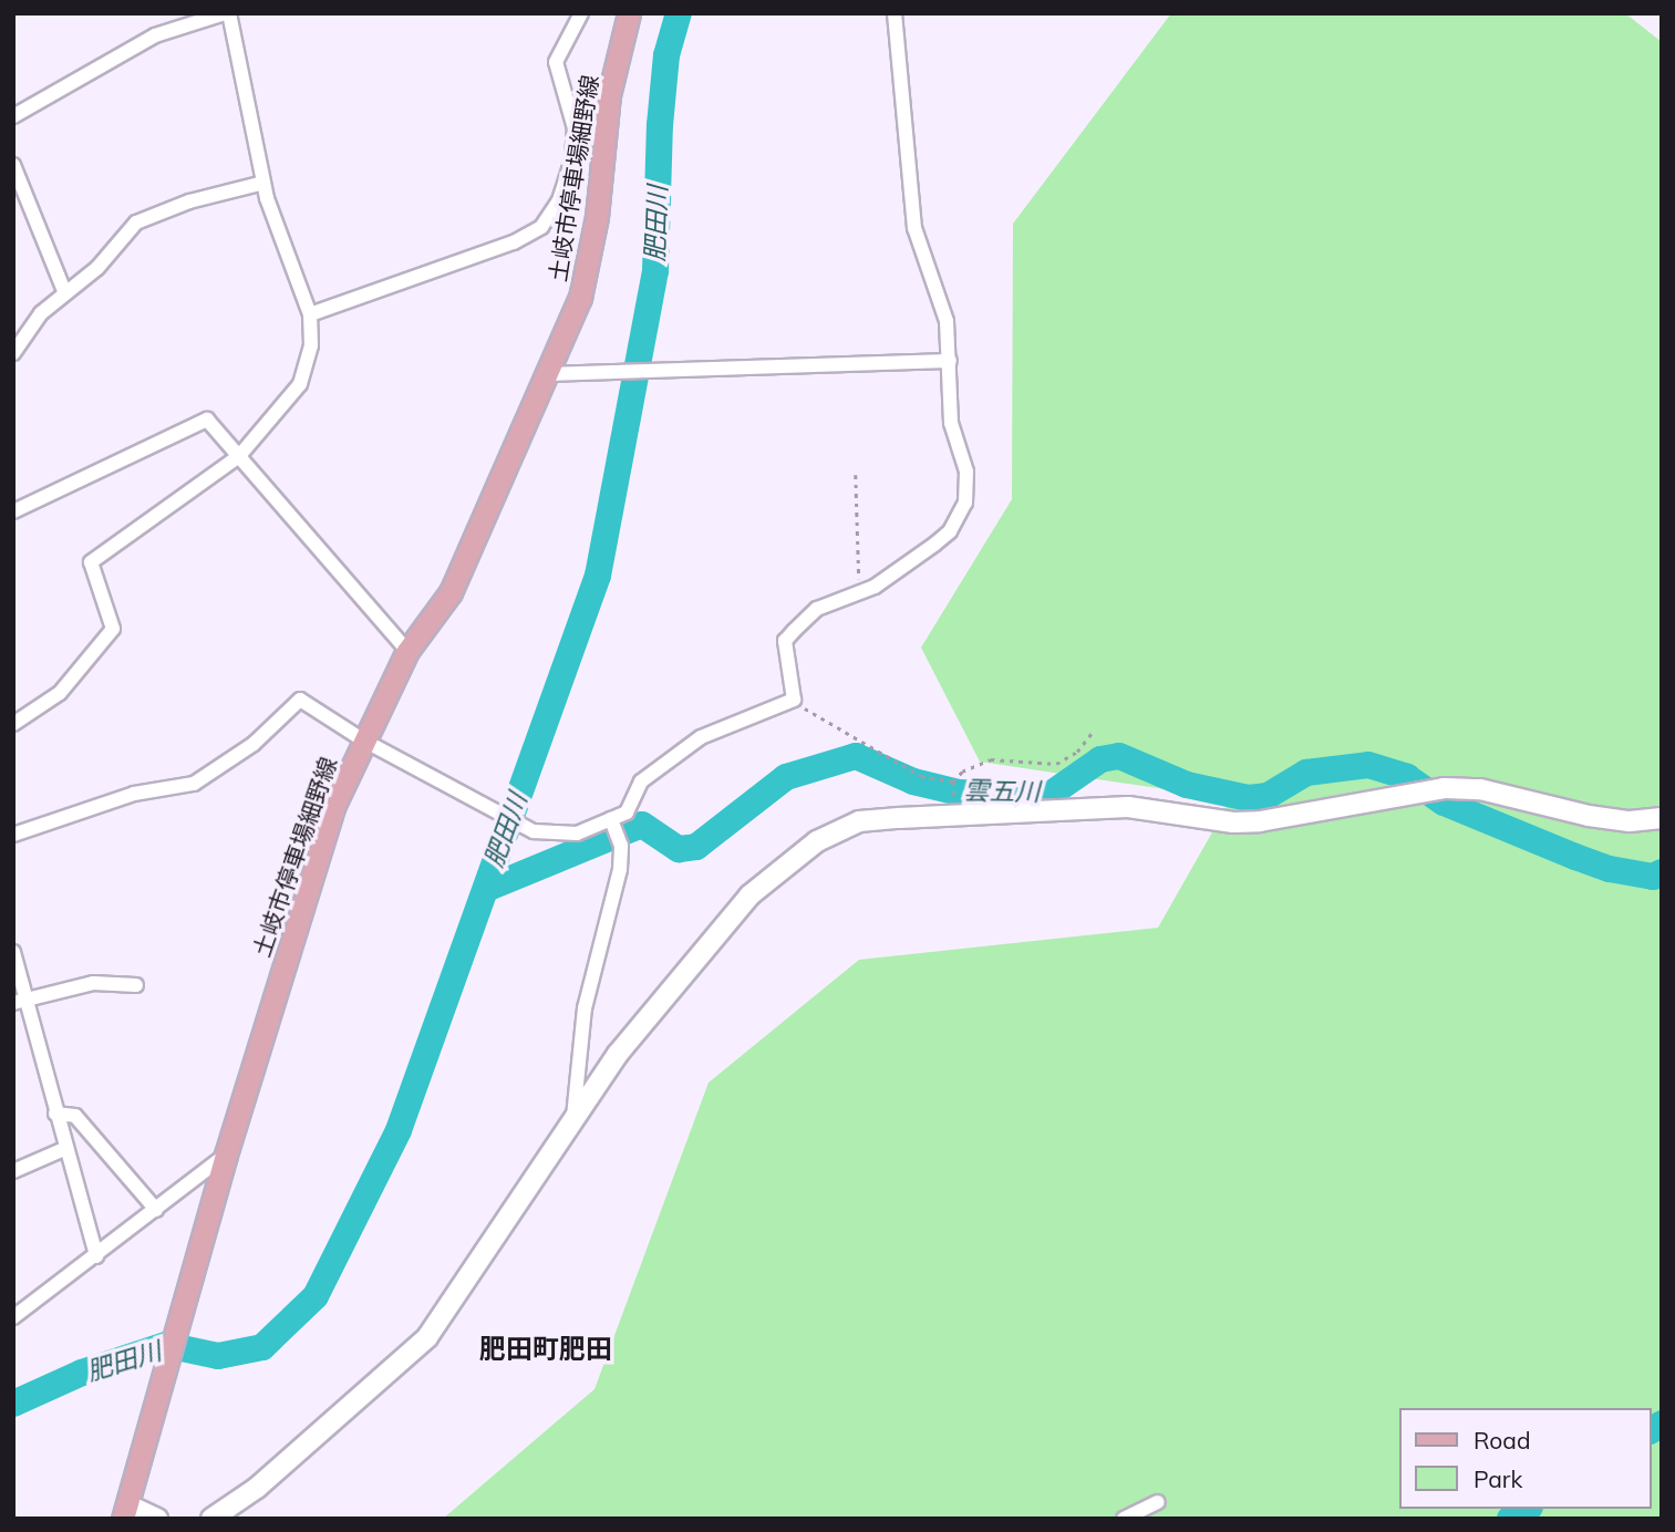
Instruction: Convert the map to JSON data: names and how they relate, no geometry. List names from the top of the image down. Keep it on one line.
{"streets":{"main road":["土岐市停車場細野線"]},"districts":["肥田町肥田"],"water":["肥田川","雲五川"],"legend":["Road","Park"]}
